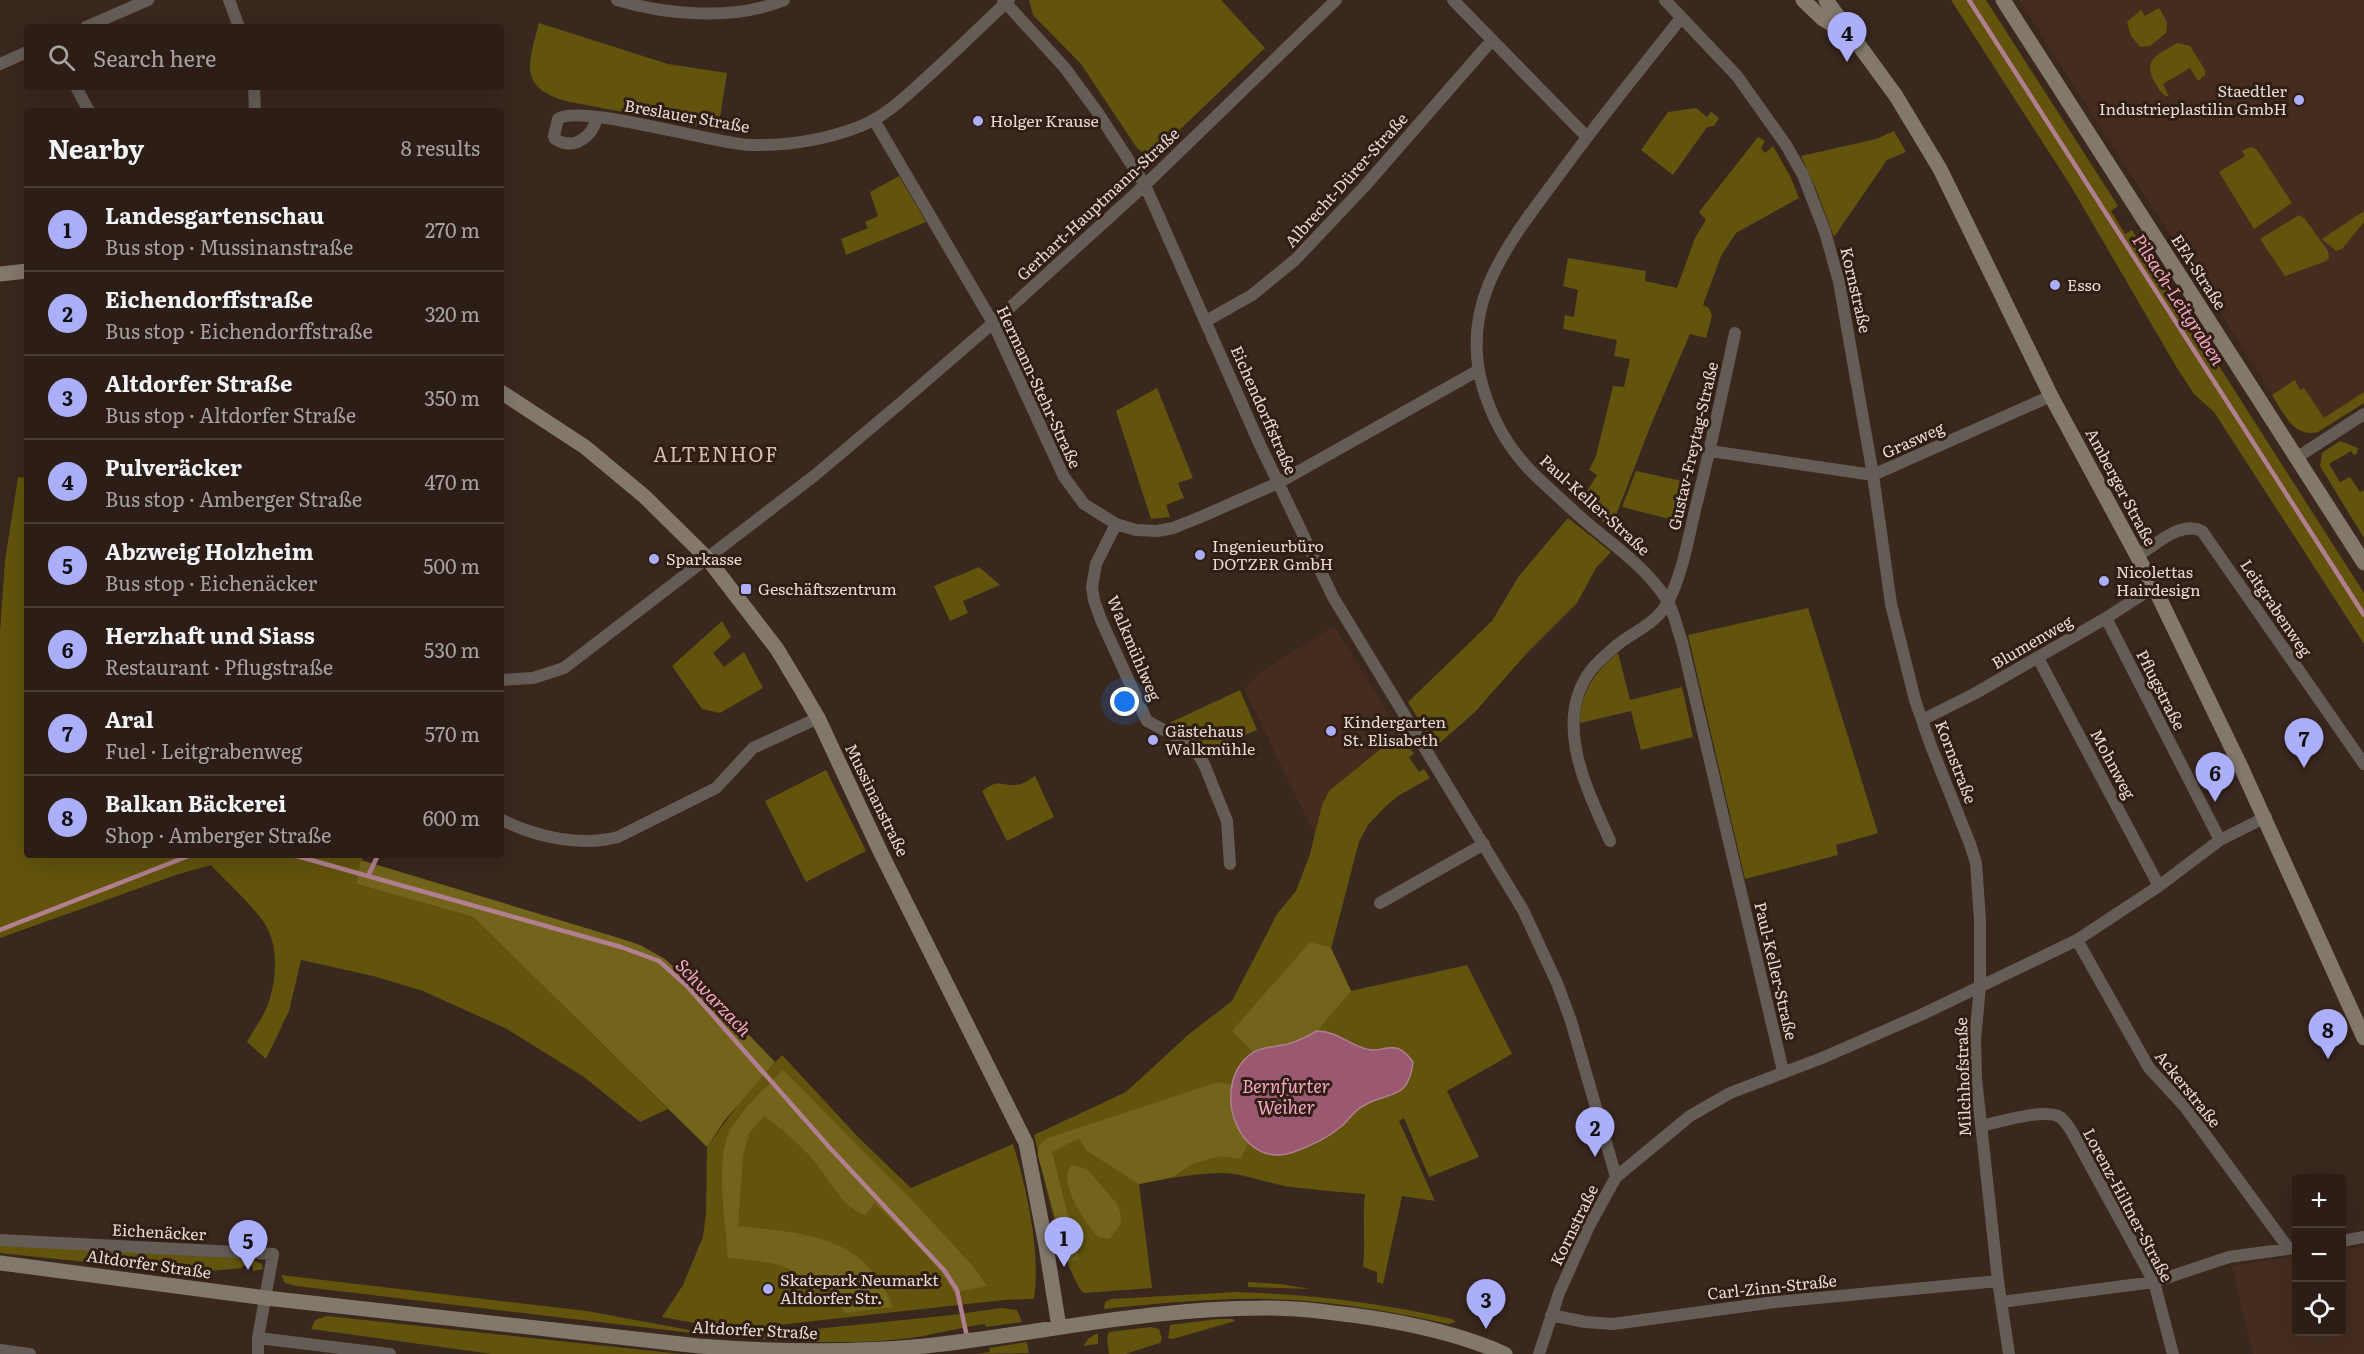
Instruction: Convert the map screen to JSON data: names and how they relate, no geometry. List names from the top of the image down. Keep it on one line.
{"streets":{"main road":["EFA-Straße","Amberger Straße","Mussinanstraße","Altdorfer Straße"],"street":["Breslauer Straße","Albrecht-Dürer-Straße","Gerhart-Hauptmann-Straße","Kornstraße","Hermann-Stehr-Straße","Eichendorffstraße","Grasweg","Gustav-Freytag-Straße","Paul-Keller-Straße","Leitgrabenweg","Blumenweg","Walkmühlweg","Pflugstraße","Mohnweg","Milchhofstraße","Ackerstraße","Lorenz-Hiltner-Straße","Eichenäcker","Carl-Zinn-Straße"]},"crossings":[["Breslauer Straße","Hermann-Stehr-Straße"],["Breslauer Straße","Eichendorffstraße"],["Albrecht-Dürer-Straße","Eichendorffstraße"],["Gerhart-Hauptmann-Straße","Hermann-Stehr-Straße"],["Gerhart-Hauptmann-Straße","Eichendorffstraße"],["Gerhart-Hauptmann-Straße","Mussinanstraße"],["Kornstraße","Eichendorffstraße"],["Kornstraße","Grasweg"],["Kornstraße","Paul-Keller-Straße"],["Kornstraße","Blumenweg"],["Kornstraße","Milchhofstraße"],["Kornstraße","Carl-Zinn-Straße"],["Hermann-Stehr-Straße","Eichendorffstraße"],["Hermann-Stehr-Straße","Paul-Keller-Straße"],["Hermann-Stehr-Straße","Walkmühlweg"],["Grasweg","Gustav-Freytag-Straße"],["Grasweg","Amberger Straße"],["Gustav-Freytag-Straße","Paul-Keller-Straße"],["Amberger Straße","Leitgrabenweg"],["Amberger Straße","Blumenweg"],["Blumenweg","Pflugstraße"],["Blumenweg","Mohnweg"],["Mussinanstraße","Altdorfer Straße"],["Milchhofstraße","Lorenz-Hiltner-Straße"],["Milchhofstraße","Carl-Zinn-Straße"],["Eichenäcker","Altdorfer Straße"]],"districts":["ALTENHOF"],"water":["Pilsach-Leitgraben","Schwarzach","Bernfurter Weiher"],"places":{"other":["Staedtler Industrieplastilin GmbH","Holger Krause","Esso","Ingenieurbüro DOTZER GmbH","Sparkasse","Nicolettas Hairdesign","Kindergarten St. Elisabeth","Gästehaus Walkmühle","Skatepark Neumarkt Altdorfer Str."],"transit":["Geschäftszentrum"]},"page":{"pins":["4","7","6","8","2","1","5","3"],"search":"Search here","heading":["Nearby","8 results"],"list":[{"mark":"1","name":"Landesgartenschau","note":"Bus stop · Mussinanstraße","value":"270 m"},{"mark":"2","name":"Eichendorffstraße","note":"Bus stop · Eichendorffstraße","value":"320 m"},{"mark":"3","name":"Altdorfer Straße","note":"Bus stop · Altdorfer Straße","value":"350 m"},{"mark":"4","name":"Pulveräcker","note":"Bus stop · Amberger Straße","value":"470 m"},{"mark":"5","name":"Abzweig Holzheim","note":"Bus stop · Eichenäcker","value":"500 m"},{"mark":"6","name":"Herzhaft und Siass","note":"Restaurant · Pflugstraße","value":"530 m"},{"mark":"7","name":"Aral","note":"Fuel · Leitgrabenweg","value":"570 m"},{"mark":"8","name":"Balkan Bäckerei","note":"Shop · Amberger Straße","value":"600 m"}],"map_buttons":["+","−"]}}
